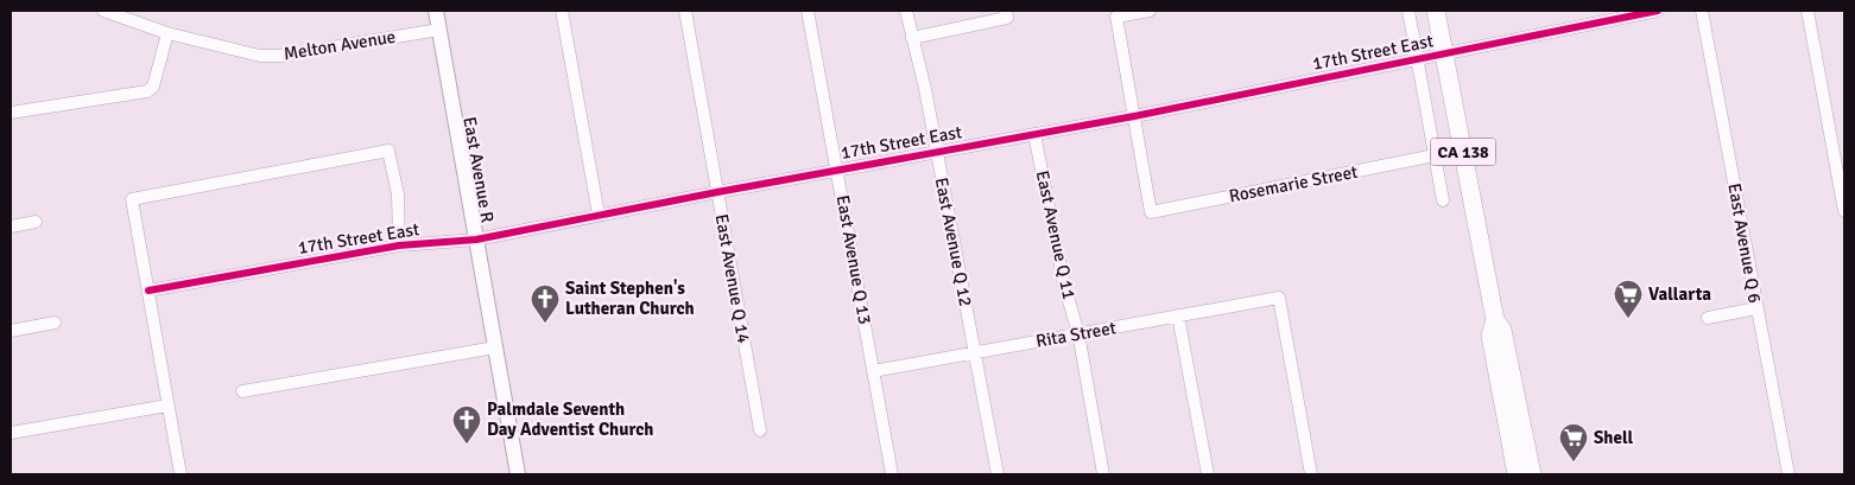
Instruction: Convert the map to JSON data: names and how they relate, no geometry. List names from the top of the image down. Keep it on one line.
{"streets":{"highway":["CA 138"],"main road":["East Avenue R"],"street":["Melton Avenue","17th Street East","Rosemarie Street","East Avenue Q 11","East Avenue Q 12","East Avenue Q 6","East Avenue Q 13","East Avenue Q 14","Rita Street"]},"crossings":[["Melton Avenue","East Avenue R"],["17th Street East","CA 138"],["17th Street East","East Avenue R"],["17th Street East","Rosemarie Street"],["17th Street East","East Avenue Q 11"],["17th Street East","East Avenue Q 12"],["17th Street East","East Avenue Q 13"],["17th Street East","East Avenue Q 14"],["East Avenue Q 11","Rita Street"],["East Avenue Q 12","Rita Street"],["East Avenue Q 13","Rita Street"]],"places":{"supermarket":["Vallarta","Shell"],"church":["Saint Stephen's Lutheran Church","Palmdale Seventh Day Adventist Church"]}}
